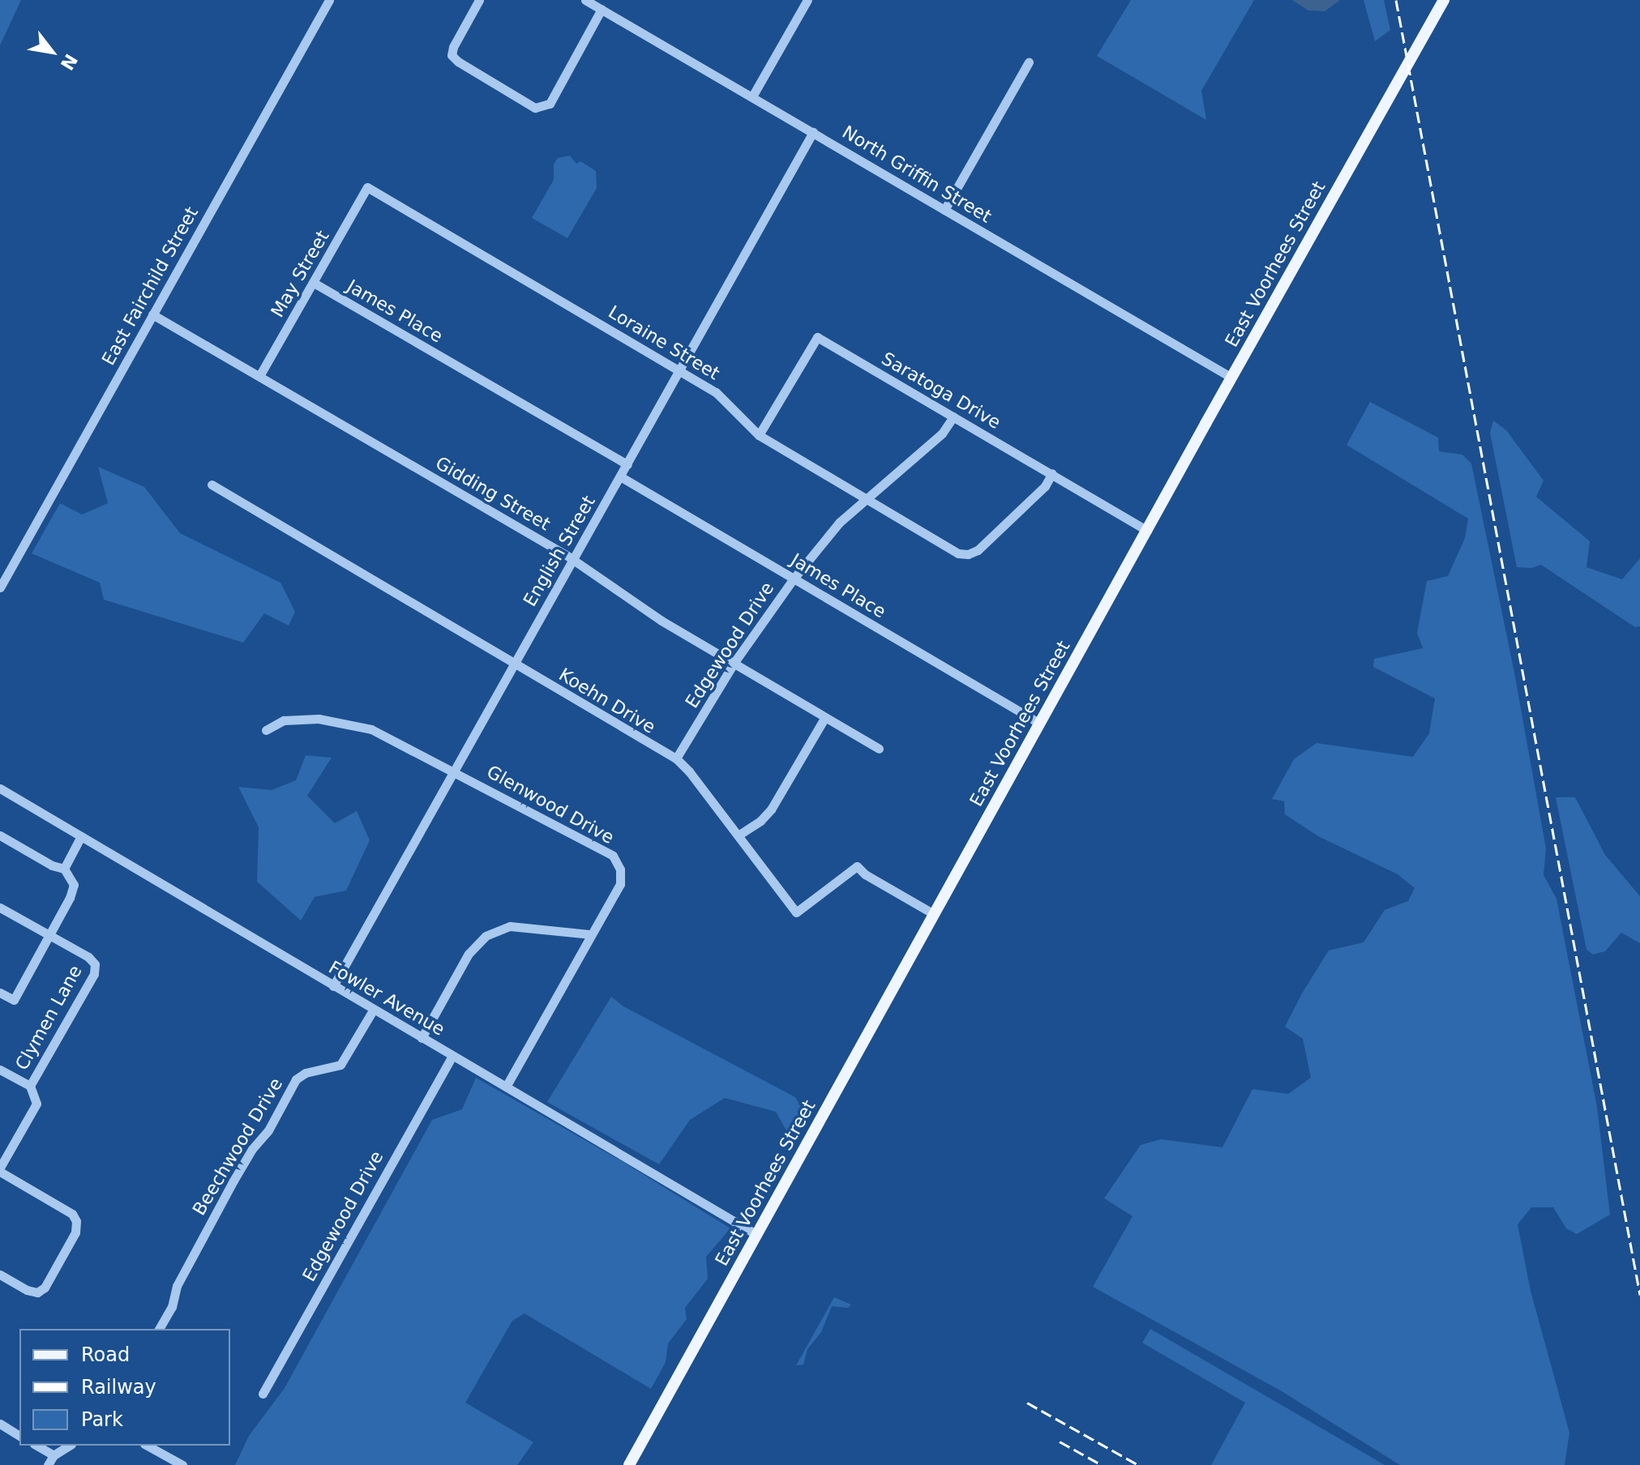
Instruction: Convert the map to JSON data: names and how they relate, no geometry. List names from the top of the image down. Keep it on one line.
{"streets":{"main road":["East Voorhees Street"],"street":["North Griffin Street","May Street","East Fairchild Street","James Place","Loraine Street","Saratoga Drive","Gidding Street","English Street","Edgewood Drive","Koehn Drive","Glenwood Drive","Fowler Avenue","Clymen Lane","Beechwood Drive"]},"crossings":[["North Griffin Street","East Voorhees Street"],["North Griffin Street","English Street"],["East Voorhees Street","James Place"],["East Voorhees Street","Saratoga Drive"],["East Voorhees Street","Koehn Drive"],["East Voorhees Street","Fowler Avenue"],["May Street","James Place"],["May Street","Loraine Street"],["May Street","Gidding Street"],["East Fairchild Street","Gidding Street"],["James Place","English Street"],["James Place","Edgewood Drive"],["Loraine Street","Saratoga Drive"],["Loraine Street","English Street"],["Loraine Street","Edgewood Drive"],["Saratoga Drive","Edgewood Drive"],["Gidding Street","English Street"],["Gidding Street","Edgewood Drive"],["English Street","Koehn Drive"],["English Street","Glenwood Drive"],["English Street","Fowler Avenue"],["Edgewood Drive","Koehn Drive"],["Edgewood Drive","Fowler Avenue"],["Glenwood Drive","Fowler Avenue"],["Fowler Avenue","Beechwood Drive"]],"legend":["Road","Railway","Park"],"north":"bottom right"}
